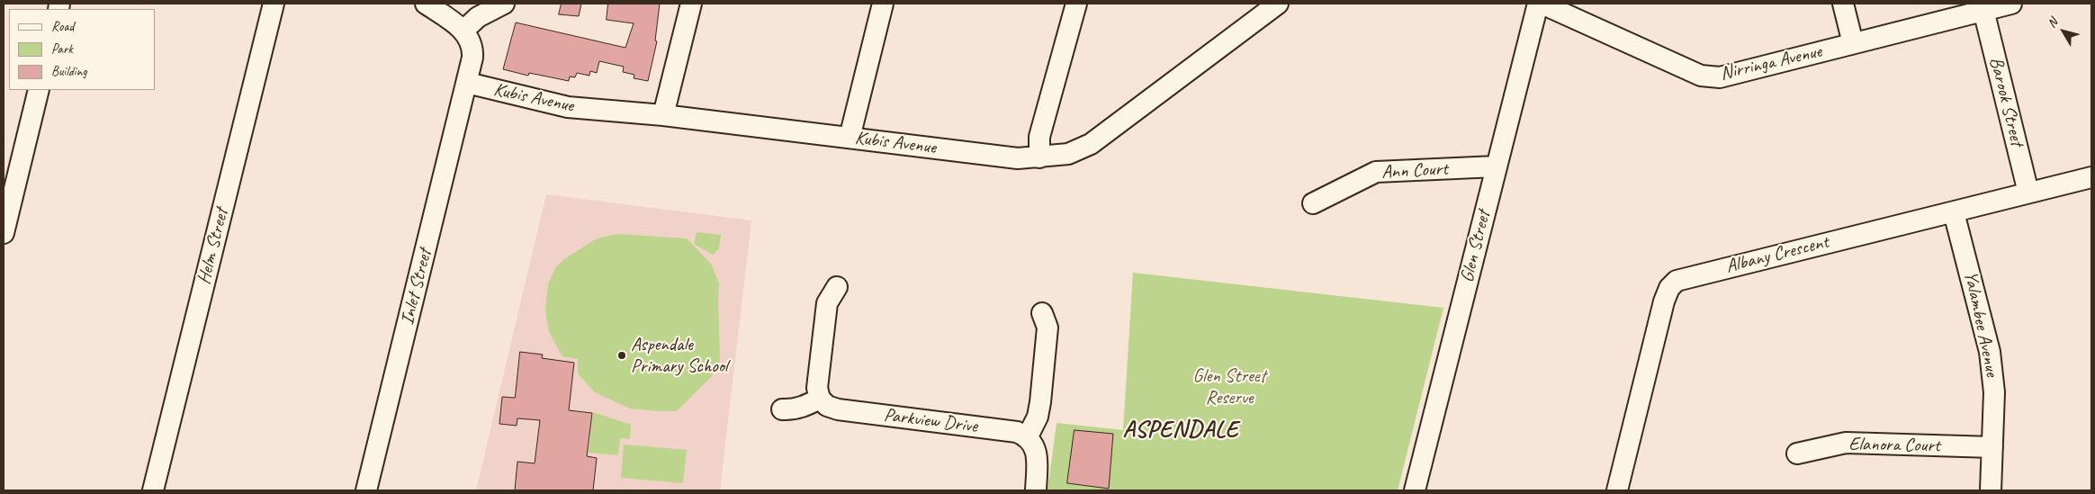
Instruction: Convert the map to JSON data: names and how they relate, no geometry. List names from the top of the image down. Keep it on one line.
{"streets":{"street":["Nirringa Avenue","Kubis Avenue","Barook Street","Ann Court","Helm Street","Glen Street","Albany Crescent","Inlet Street","Yalambee Avenue","Parkview Drive","Elanora Court"]},"crossings":[["Nirringa Avenue","Barook Street"],["Nirringa Avenue","Glen Street"],["Kubis Avenue","Inlet Street"],["Barook Street","Albany Crescent"],["Ann Court","Glen Street"],["Albany Crescent","Yalambee Avenue"],["Yalambee Avenue","Elanora Court"]],"districts":["ASPENDALE"],"parks":["Glen Street Reserve"],"places":["Aspendale Primary School"],"legend":["Road","Park","Building"],"north":"top left"}
